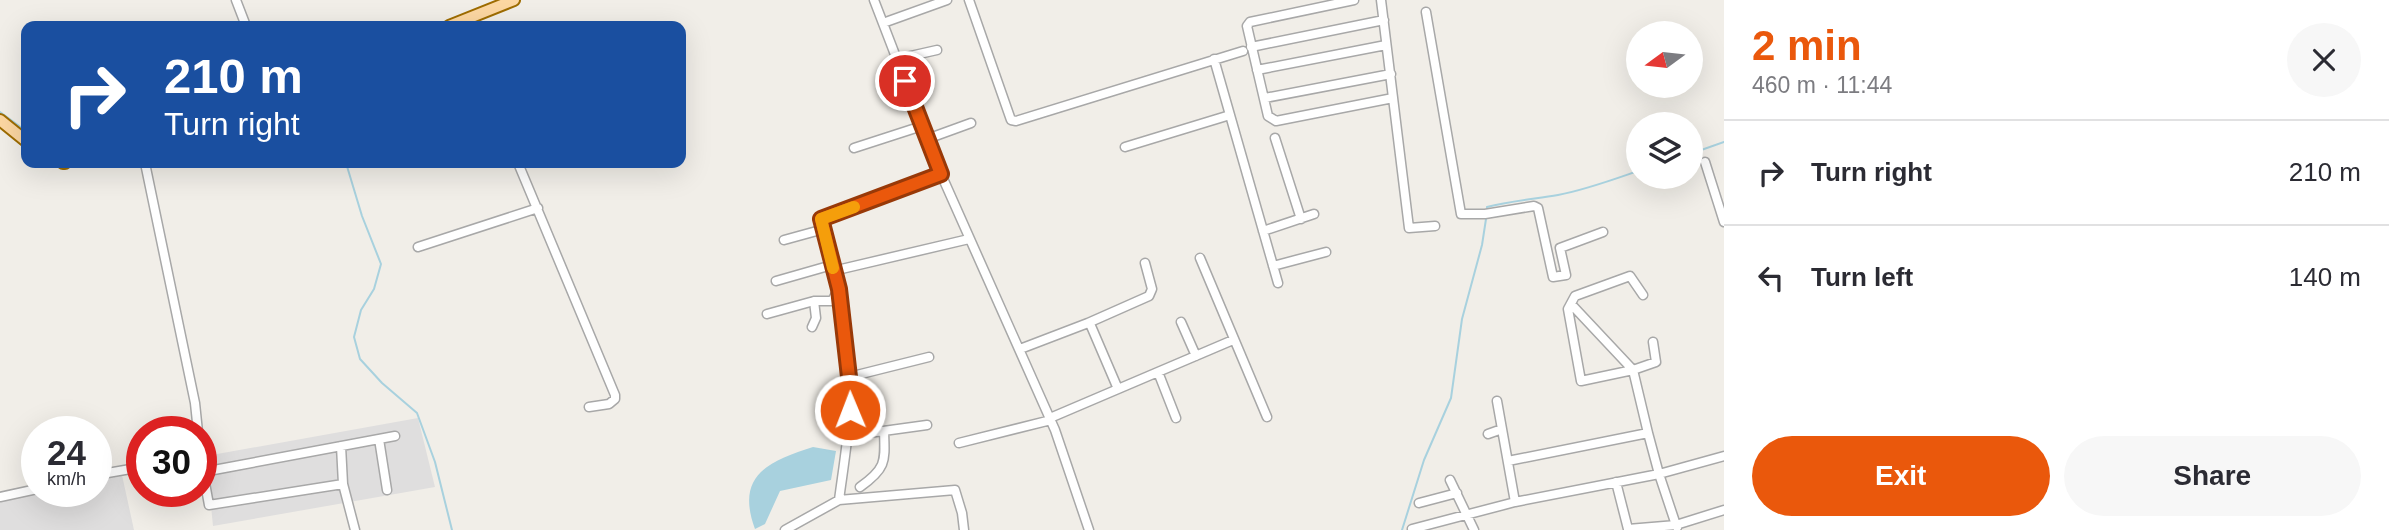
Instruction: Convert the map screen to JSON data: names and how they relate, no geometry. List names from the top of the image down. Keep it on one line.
{"north":"left","page":{"heading":["2 min","460 m · 11:44"],"turn":["210 m","Turn right"],"list":[{"name":"Turn right","value":"210 m"},{"name":"Turn left","value":"140 m"}],"speed":"24 km/h","limit":"30","buttons":["Exit","Share"]}}
